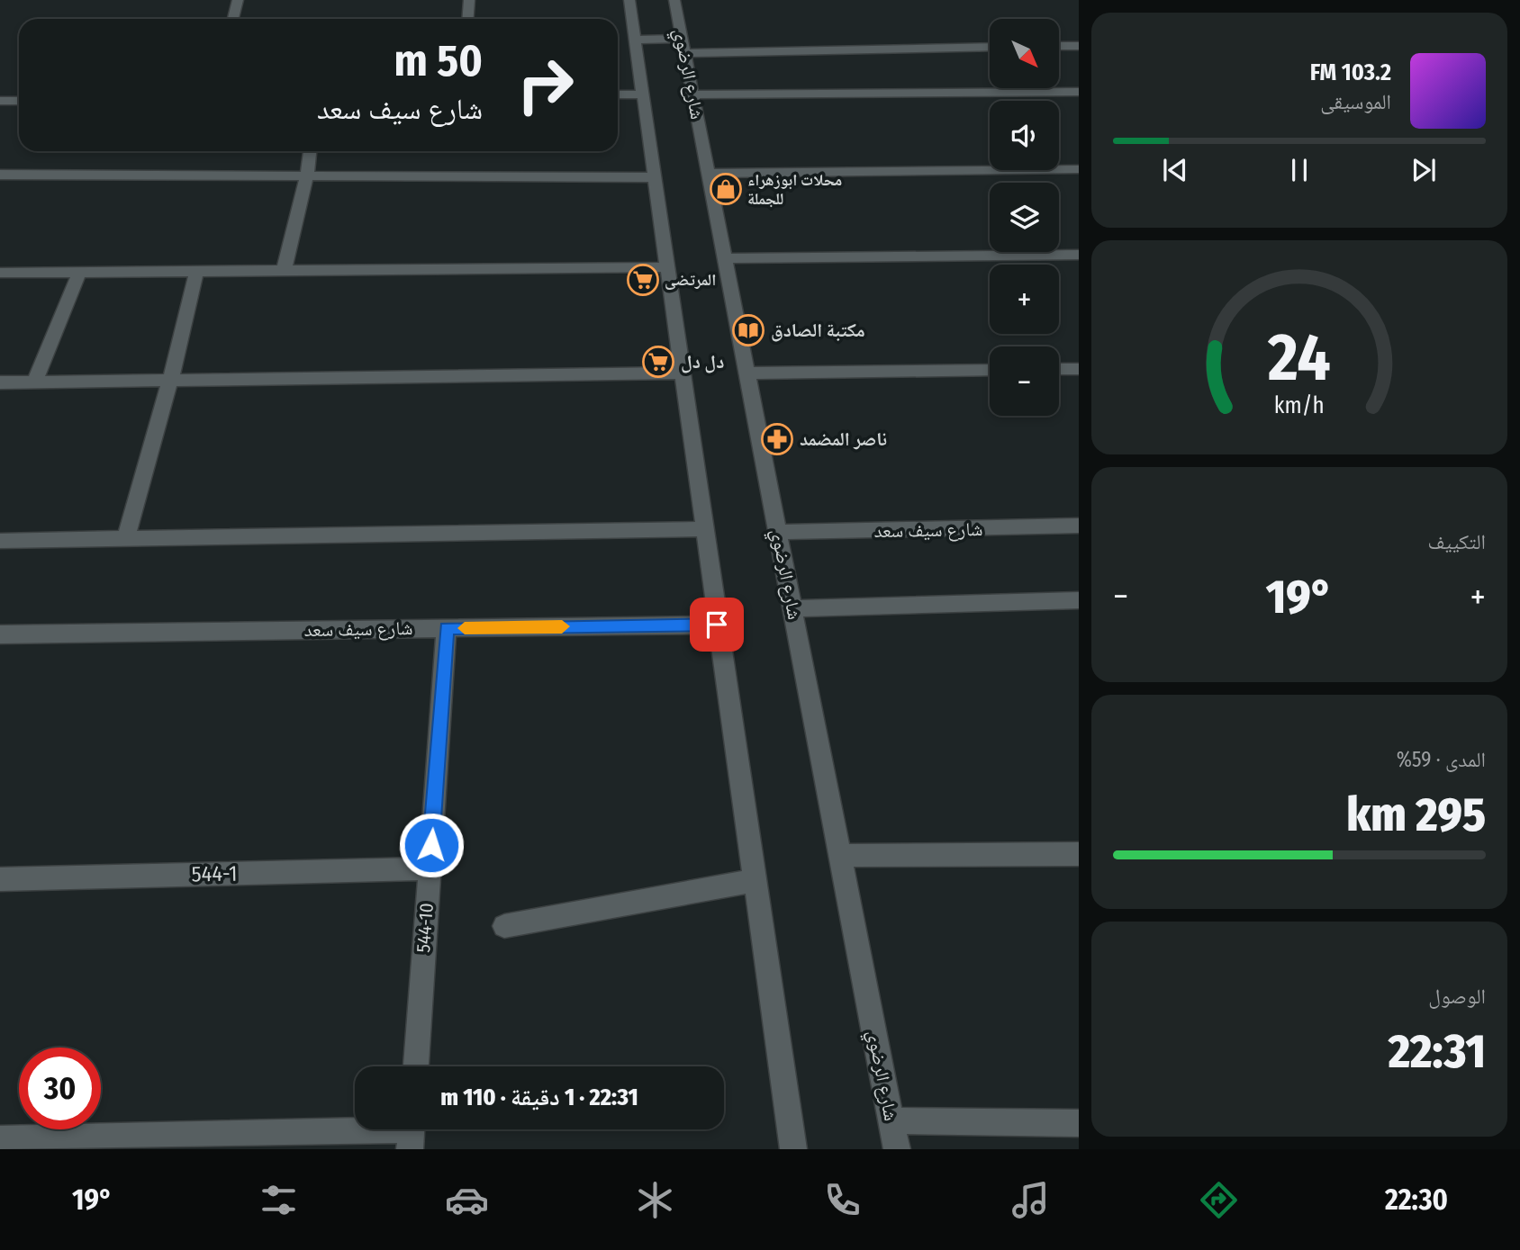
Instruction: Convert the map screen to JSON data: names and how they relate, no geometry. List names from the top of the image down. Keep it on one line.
{"streets":{"street":["شارع الرضوي","شارع سيف سعد","544-1","544-10"]},"crossings":[["شارع الرضوي","شارع سيف سعد"],["شارع سيف سعد","544-10"],["544-1","544-10"]],"places":{"shop":["محلات ابوزهراء للجملة"],"supermarket":["المرتضى","دل دل"],"library":["مكتبة الصادق"],"pharmacy":["ناصر المضمد"]},"north":"bottom right","page":{"map_buttons":["+","−"],"turn":["50 m","شارع سيف سعد"],"song":["103.2 FM","الموسيقى"],"tile":["التكييف",["المدى · 59%","295 km"],["الوصول","22:31"]],"heat":["−","19°","+"],"limit":"30","trip":"22:31 · 1 دقيقة · 110 m","tabs":["22:30","19°"],"gauge":["24","km/h"]}}
